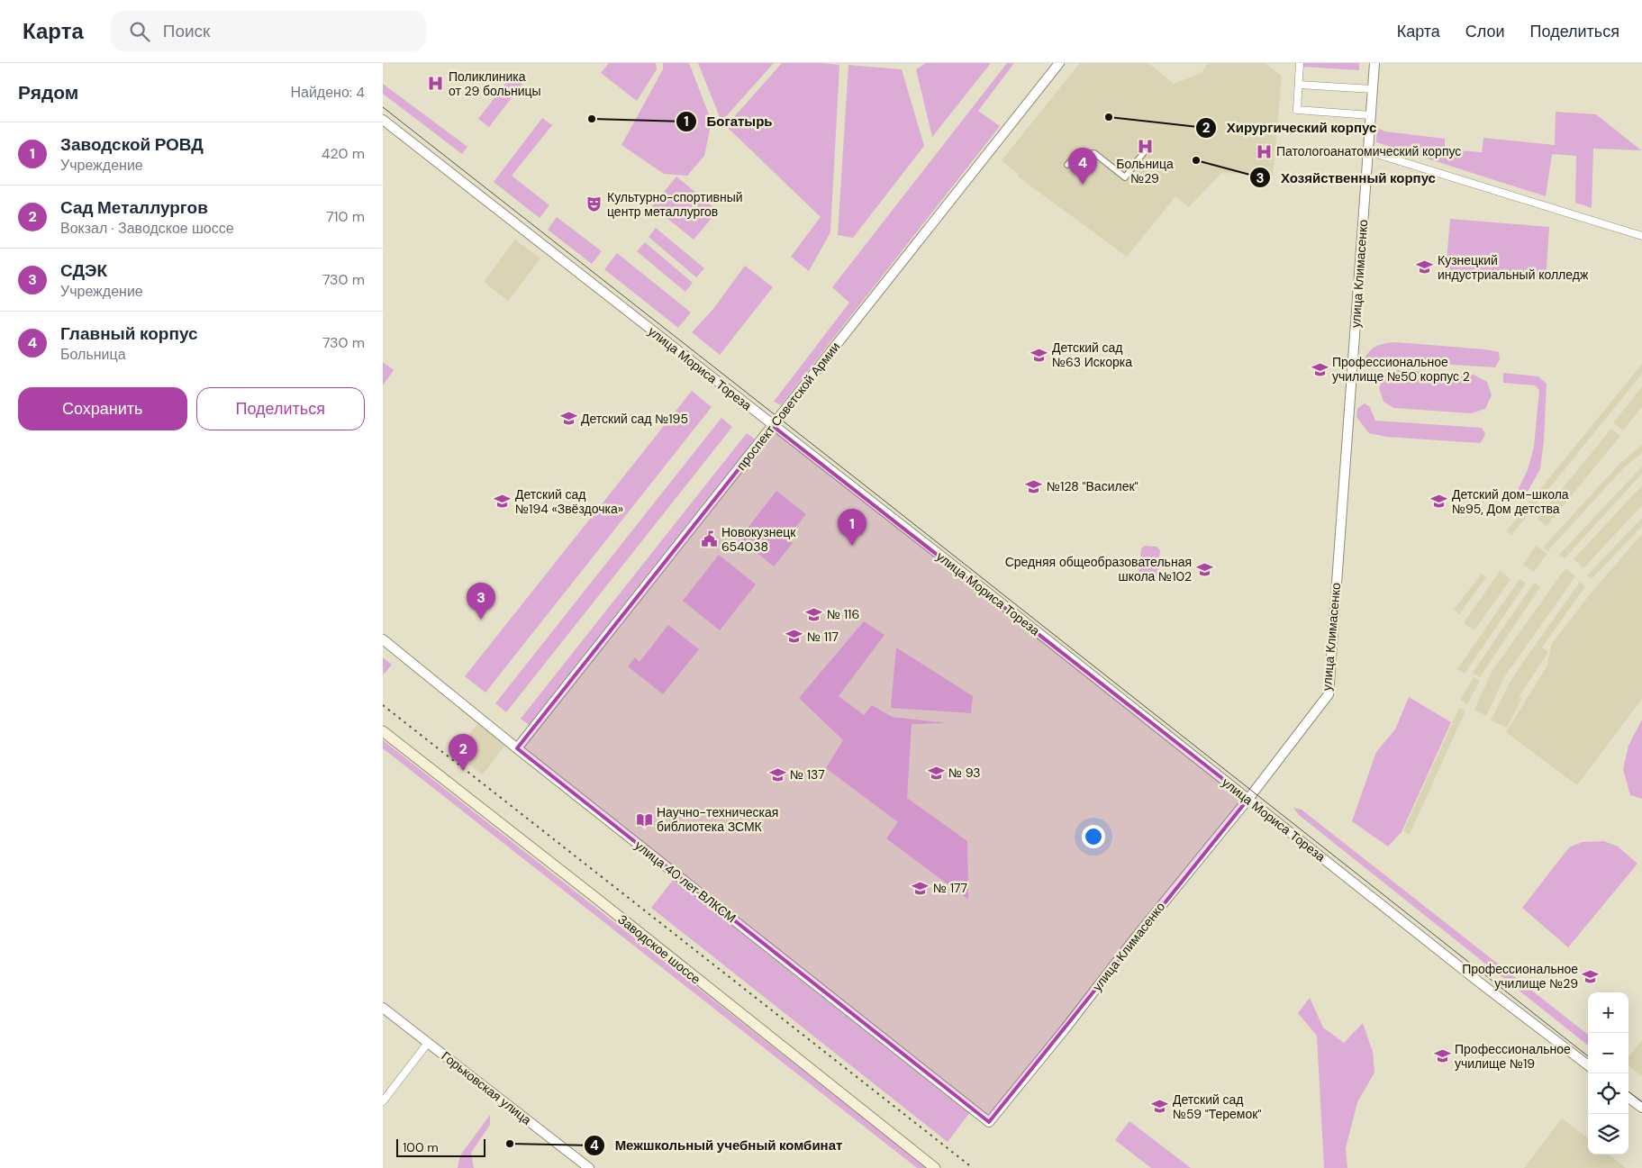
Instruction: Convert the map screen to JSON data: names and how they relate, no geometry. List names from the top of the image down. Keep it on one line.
{"streets":{"main road":["Заводское шоссе"],"street":["улица Климасенко","улица Мориса Тореза","проспект Советской Армии","улица 40 лет ВЛКСМ","Горьковская улица"]},"crossings":[["улица Климасенко","улица Мориса Тореза"],["улица Климасенко","улица 40 лет ВЛКСМ"],["улица Мориса Тореза","проспект Советской Армии"],["проспект Советской Армии","улица 40 лет ВЛКСМ"]],"places":{"hospital":["Поликлиника от 29 больницы","Больница №29","Патологоанатомический корпус"],"other":["Хирургический корпус","Богатырь","Хозяйственный корпус","Межшкольный учебный комбинат"],"theatre":["Культурно-спортивный центр металлургов"],"school or university":["Кузнецкий индустриальный колледж","Детский сад №63 Искорка","Профессиональное училище №50 корпус 2","Детский сад №195","№128 \"Василек\"","Детский сад №194 «Звёздочка»","Детский дом-школа №95, Дом детства","Средняя общеобразовательная школа №102","№ 116","№ 117","№ 93","№ 137","№ 177","Профессиональное училище №29","Профессиональное училище №19","Детский сад №59 \"Теремок\""],"public building":["Новокузнецк 654038"],"library":["Научно-техническая библиотека ЗСМК"]},"scale_bar":"100 m","page":{"header":"Карта","search":"Поиск","nav":["Карта","Слои","Поделиться"],"heading":["Рядом","Найдено: 4"],"list":[{"mark":"1","name":"Заводской РОВД","note":"Учреждение","value":"420 m"},{"mark":"2","name":"Сад Металлургов","note":"Вокзал · Заводское шоссе","value":"710 m"},{"mark":"3","name":"СДЭК","note":"Учреждение","value":"730 m"},{"mark":"4","name":"Главный корпус","note":"Больница","value":"730 m"}],"pins":["4","1","3","2"],"buttons":["Сохранить","Поделиться"],"map_buttons":["+","−"],"scale":"100 m"}}
